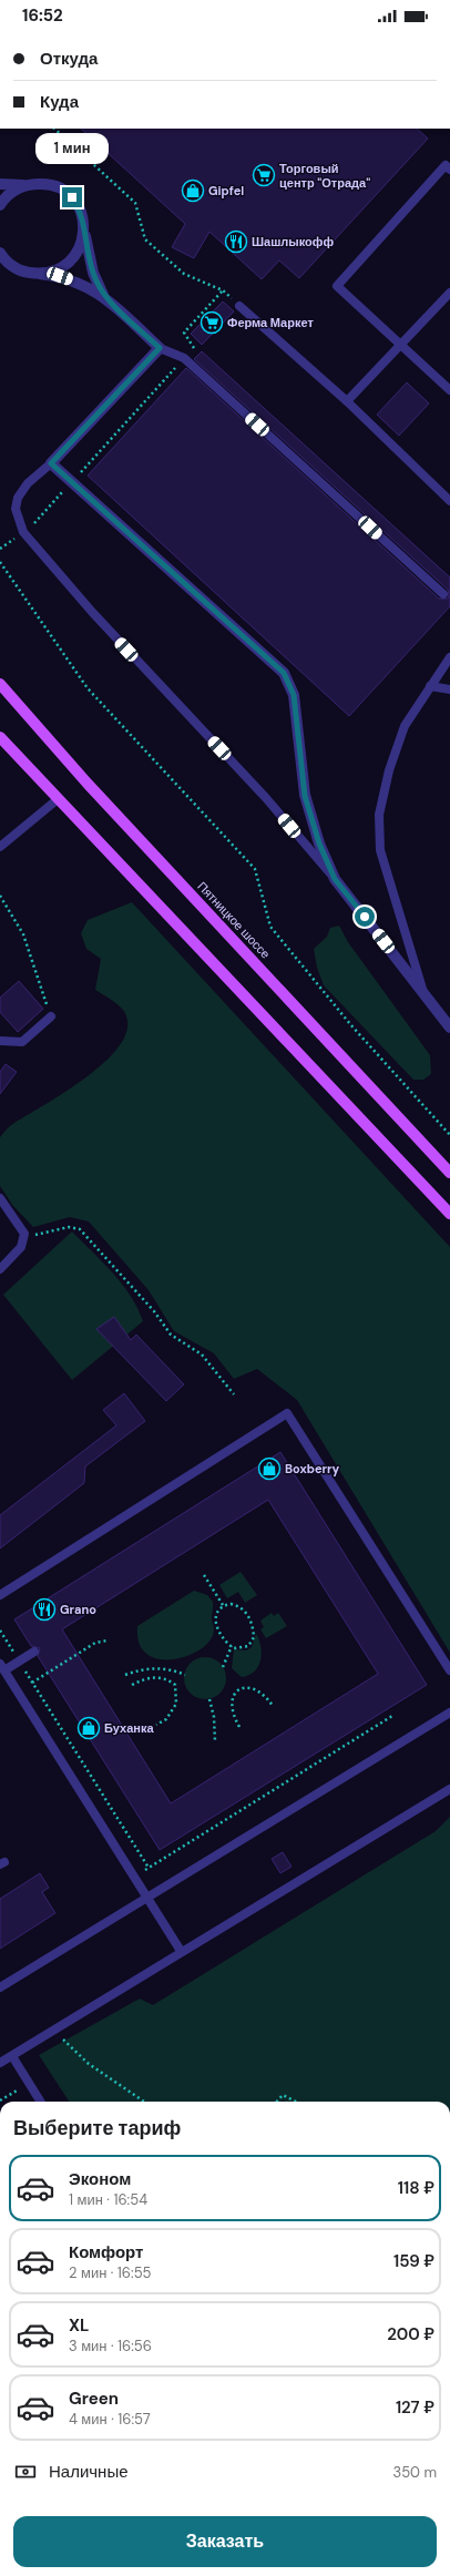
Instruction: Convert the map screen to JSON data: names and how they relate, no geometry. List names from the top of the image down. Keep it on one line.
{"streets":{"main road":["Пятницкое шоссе"]},"places":{"supermarket":["Торговый центр \"Отрада\"","Ферма Маркет"],"shop":["Gipfel","Boxberry","Буханка"],"restaurant":["Шашлыкофф","Grano"]},"page":{"status":"16:52","banner":["Откуда","Куда"],"bubble":"1 мин","heading":"Выберите тариф","list":[{"name":"Эконом","note":"1 мин · 16:54","value":"118 ₽"},{"name":"Комфорт","note":"2 мин · 16:55","value":"159 ₽"},{"name":"XL","note":"3 мин · 16:56","value":"200 ₽"},{"name":"Green","note":"4 мин · 16:57","value":"127 ₽"}],"pay":["Наличные","350 m"],"buttons":"Заказать"}}
